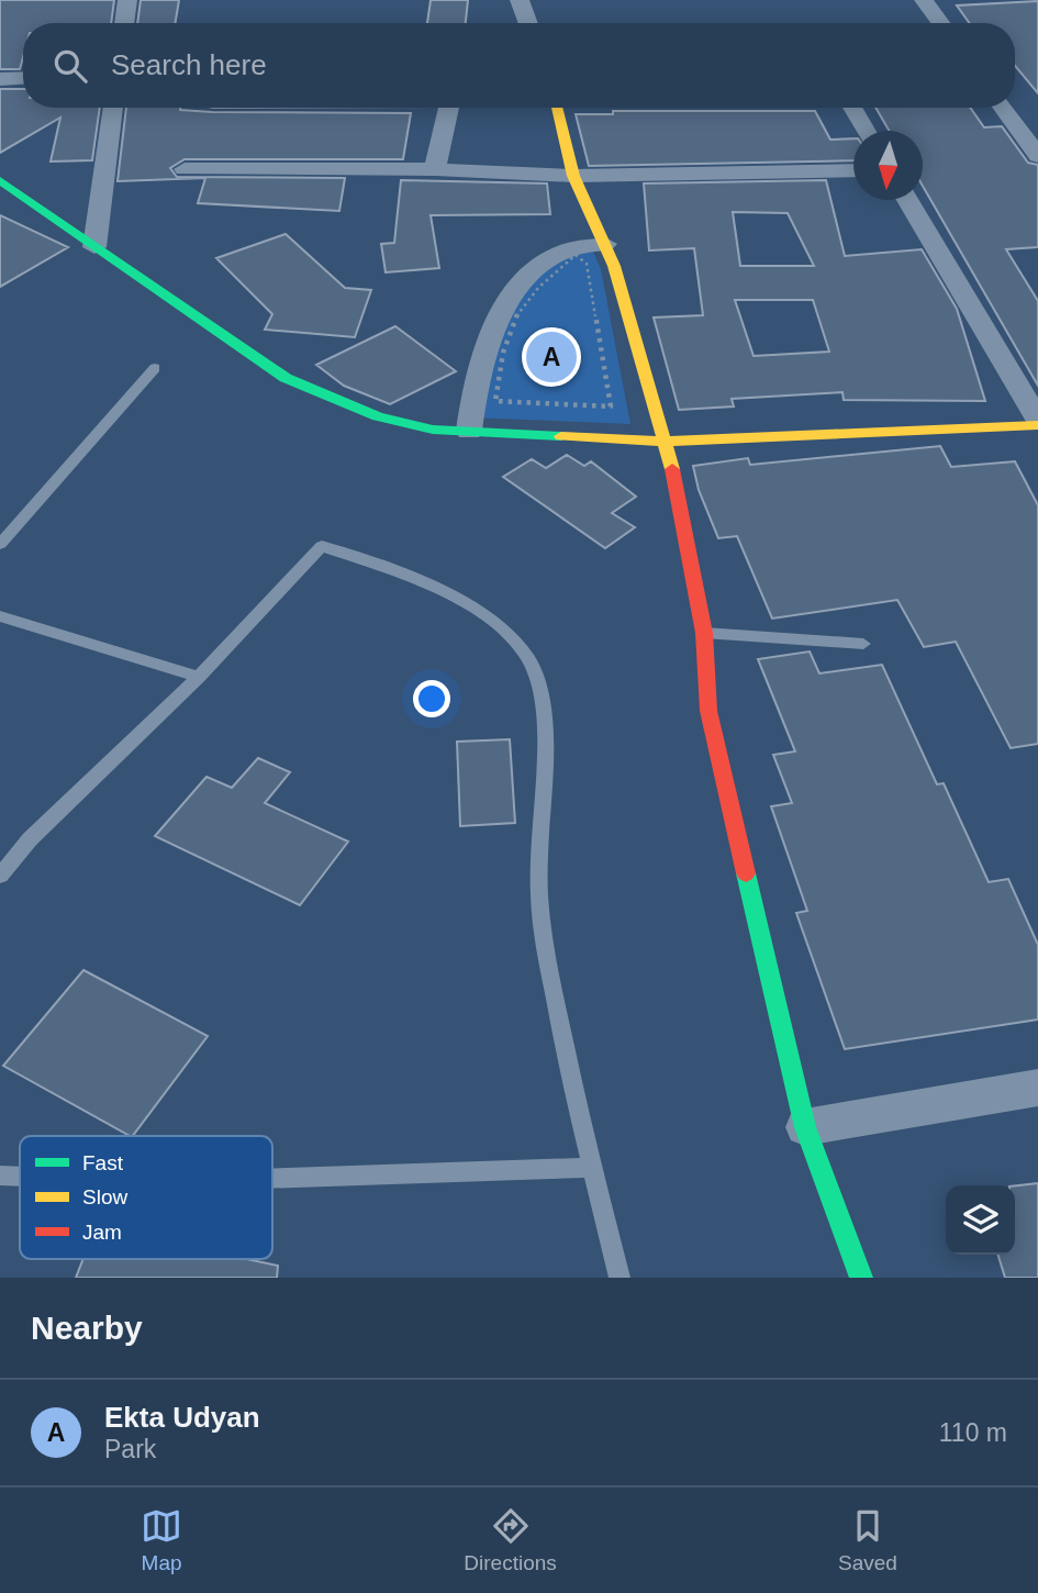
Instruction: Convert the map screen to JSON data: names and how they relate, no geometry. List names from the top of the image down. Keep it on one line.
{"legend":["Fast","Slow","Jam"],"north":"bottom","page":{"search":"Search here","pins":"A","heading":"Nearby","list":[{"mark":"A","name":"Ekta Udyan","note":"Park","value":"110 m"}],"nav":["Map","Directions","Saved"]}}
